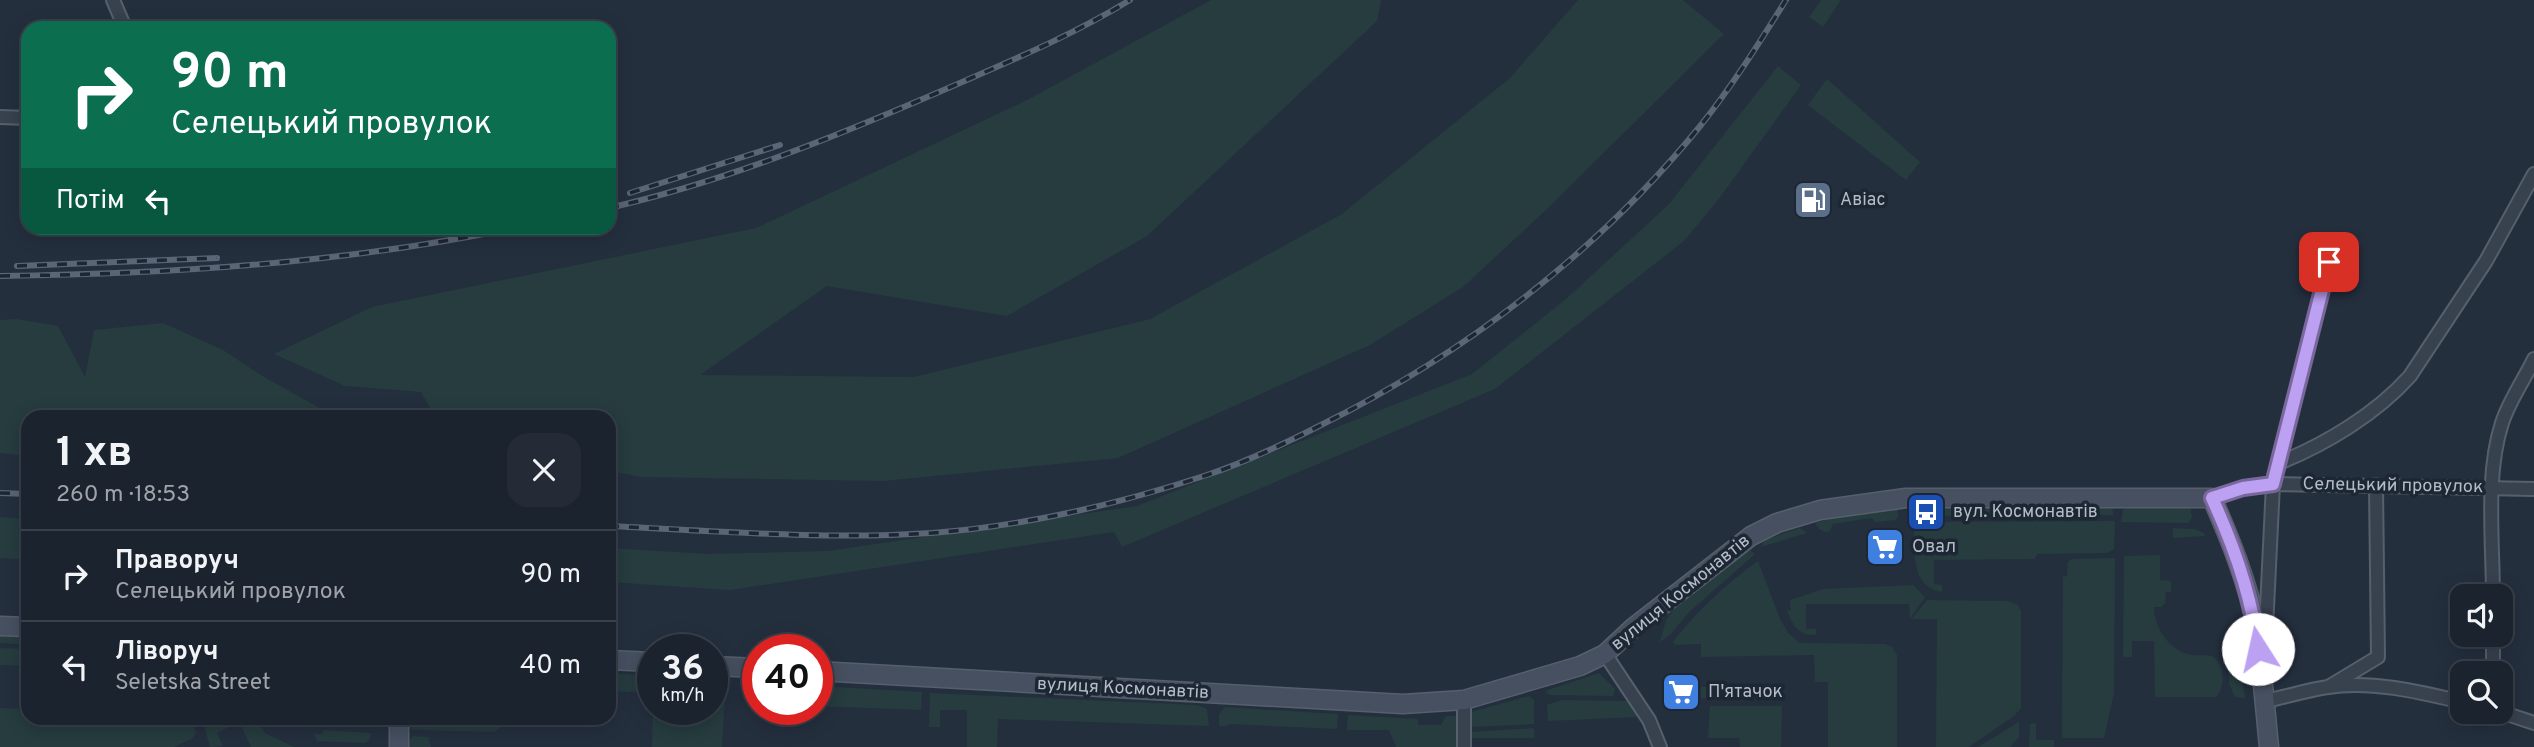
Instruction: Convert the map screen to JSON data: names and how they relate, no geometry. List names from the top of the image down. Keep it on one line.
{"streets":{"street":["Селецький провулок","вулиця Космонавтів"]},"crossings":[["Селецький провулок","вулиця Космонавтів"]],"places":{"fuel station":["Авіас"],"bus stop":["вул. Космонавтів"],"supermarket":["Овал","П'ятачок"]},"page":{"turn":["90 m","Селецький провулок"],"then":"Потім","heading":["1 хв","260 m · 18:53"],"list":[{"name":"Праворуч","note":"Селецький провулок","value":"90 m"},{"name":"Ліворуч","note":"Seletska Street","value":"40 m"}],"speed":"36 km/h","limit":"40"}}
